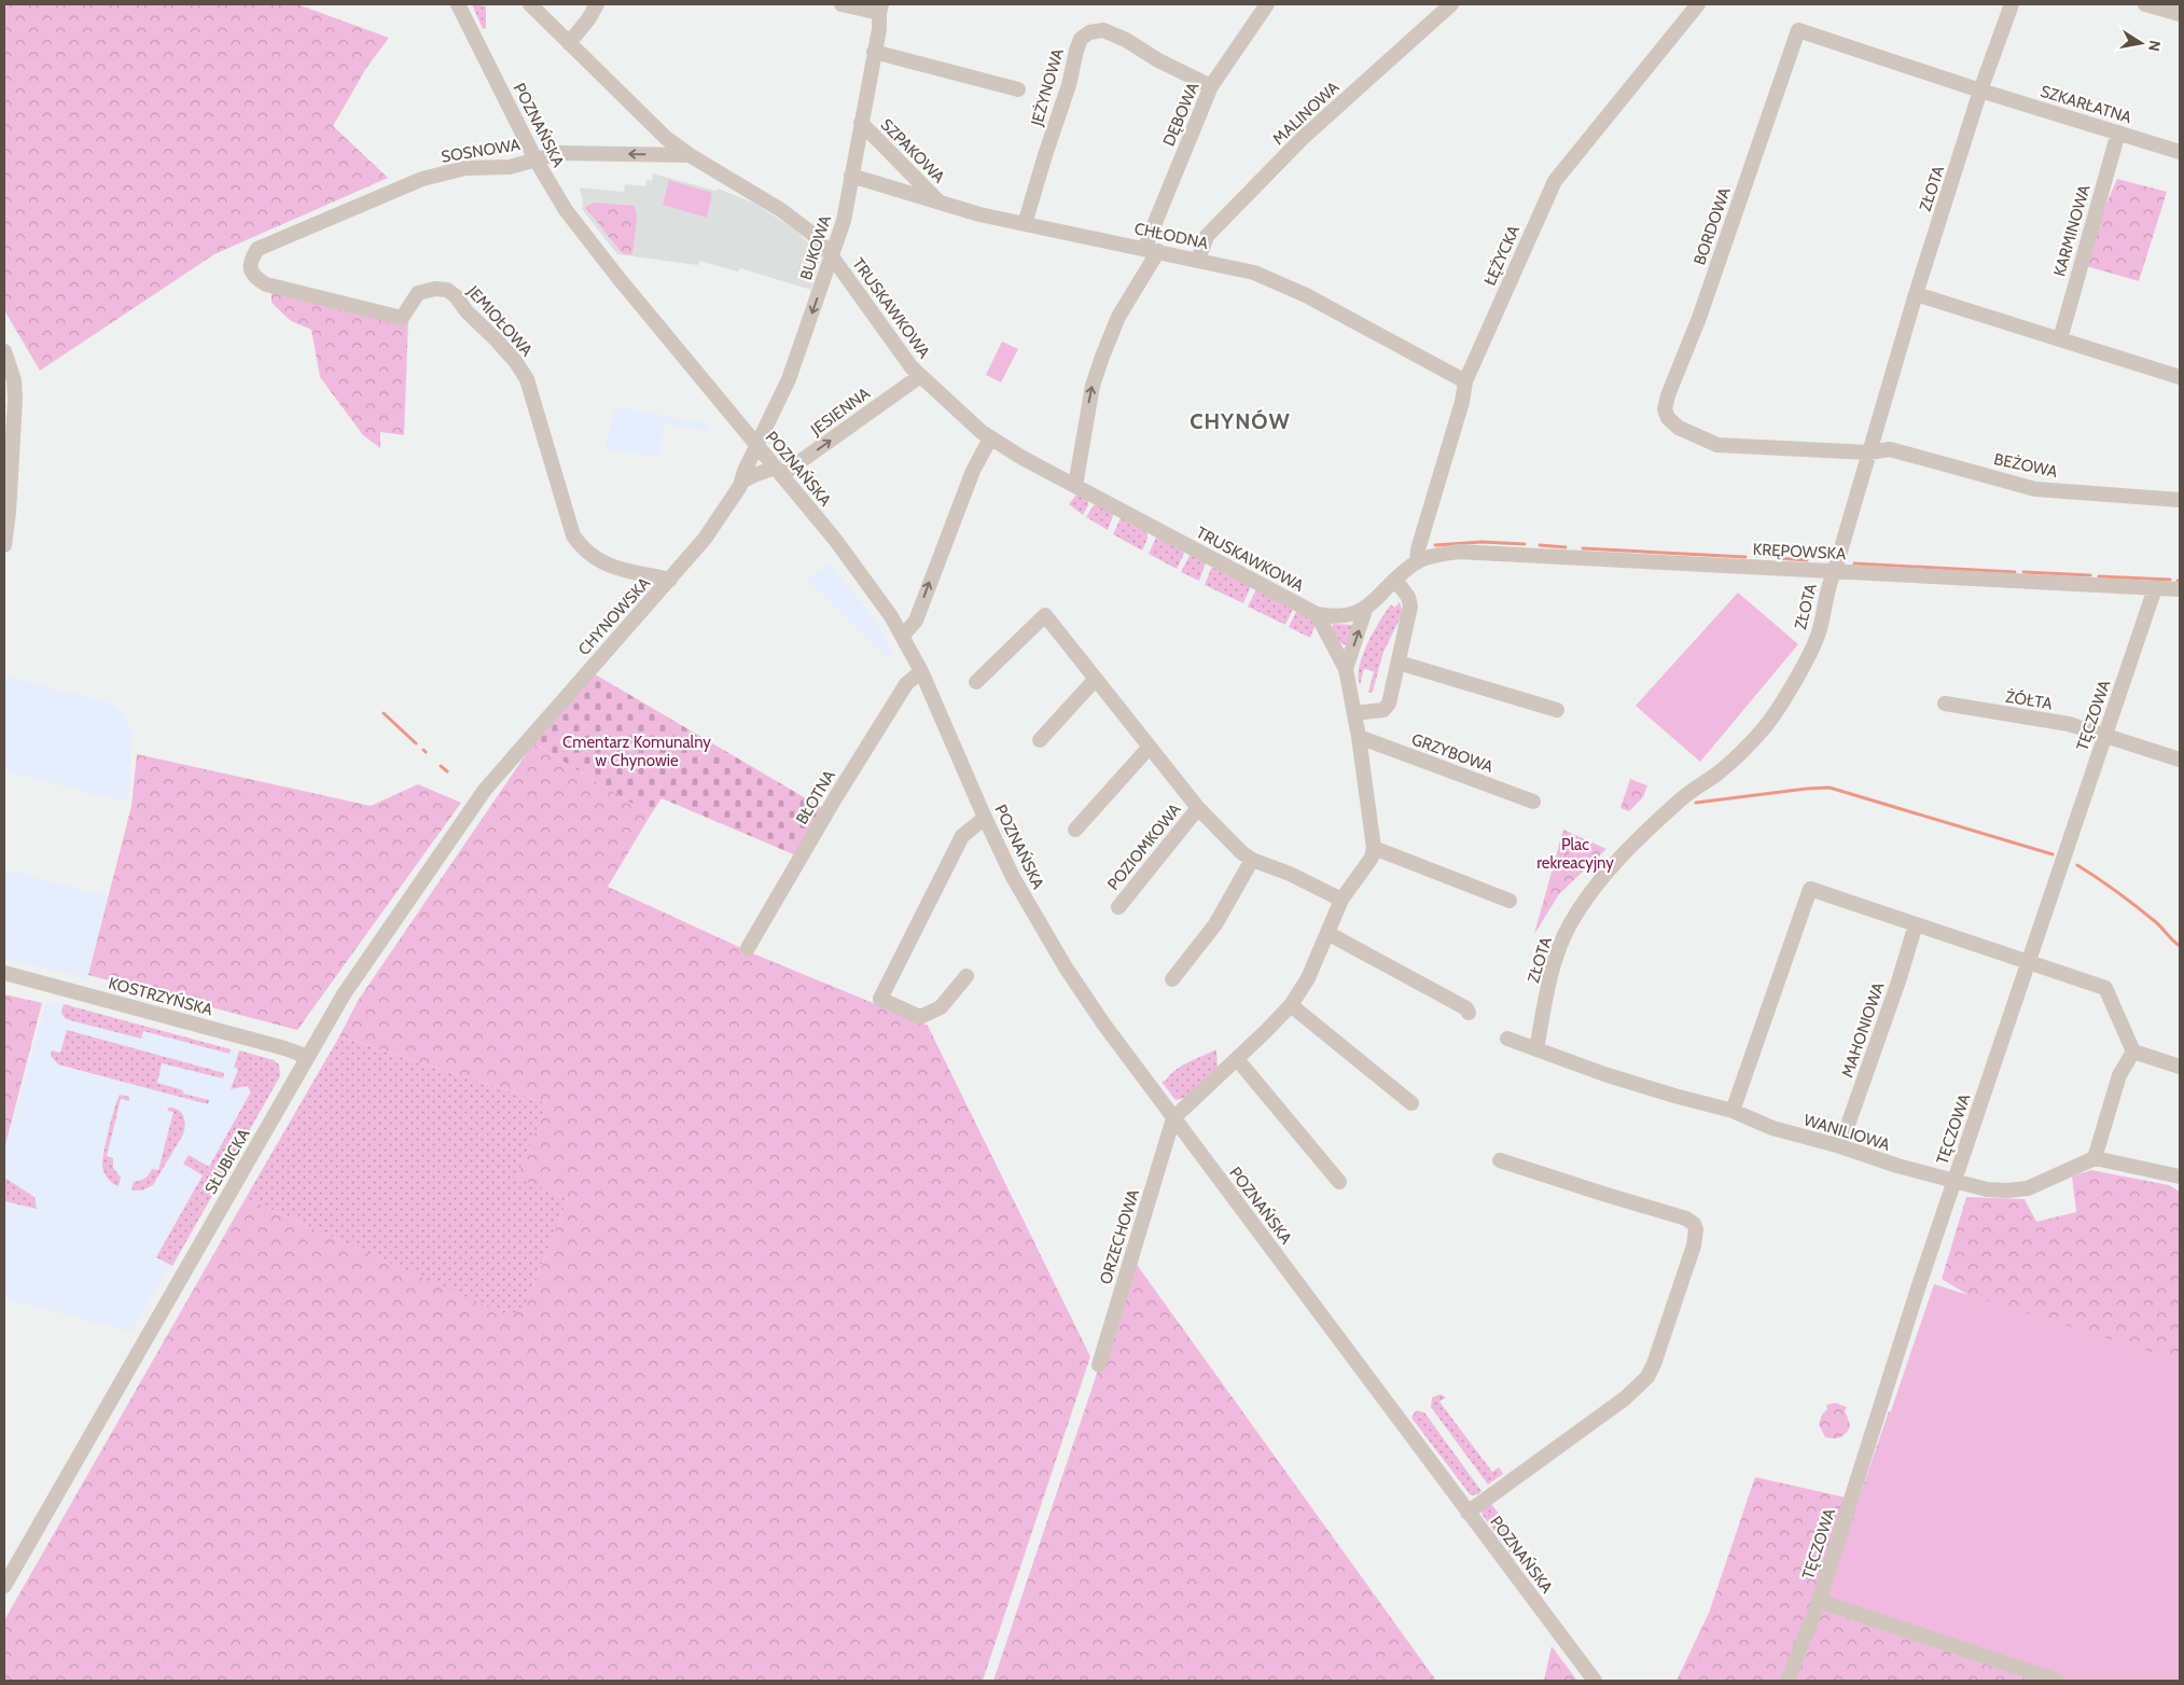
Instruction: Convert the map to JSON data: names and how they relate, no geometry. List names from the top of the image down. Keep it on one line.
{"streets":{"street":["JEŻYNOWA","SZKARŁATNA","MALINOWA","DĘBOWA","POZNAŃSKA","SOSNOWA","SZPAKOWA","ZŁOTA","BORDOWA","KARMINOWA","CHŁODNA","BUKOWA","ŁĘŻYCKA","TRUSKAWKOWA","JEMIOŁOWA","JESIENNA","BEŻOWA","KRĘPOWSKA","CHYNOWSKA","ŻÓŁTA","TĘCZOWA","GRZYBOWA","BŁOTNA","POZIOMKOWA","KOSTRZYŃSKA","MAHONIOWA","WANILIOWA","SŁUBICKA","ORZECHOWA"]},"crossings":[["JEŻYNOWA","DĘBOWA"],["JEŻYNOWA","CHŁODNA"],["SZKARŁATNA","ZŁOTA"],["SZKARŁATNA","BORDOWA"],["SZKARŁATNA","KARMINOWA"],["MALINOWA","CHŁODNA"],["DĘBOWA","CHŁODNA"],["DĘBOWA","TRUSKAWKOWA"],["POZNAŃSKA","SOSNOWA"],["POZNAŃSKA","BUKOWA"],["POZNAŃSKA","JESIENNA"],["POZNAŃSKA","CHYNOWSKA"],["POZNAŃSKA","BŁOTNA"],["POZNAŃSKA","ORZECHOWA"],["SOSNOWA","TRUSKAWKOWA"],["SOSNOWA","JEMIOŁOWA"],["SZPAKOWA","CHŁODNA"],["SZPAKOWA","BUKOWA"],["ZŁOTA","BORDOWA"],["ZŁOTA","BEŻOWA"],["ZŁOTA","KRĘPOWSKA"],["ZŁOTA","WANILIOWA"],["BORDOWA","BEŻOWA"],["CHŁODNA","BUKOWA"],["CHŁODNA","ŁĘŻYCKA"],["BUKOWA","TRUSKAWKOWA"],["BUKOWA","CHYNOWSKA"],["ŁĘŻYCKA","TRUSKAWKOWA"],["ŁĘŻYCKA","KRĘPOWSKA"],["TRUSKAWKOWA","JESIENNA"],["TRUSKAWKOWA","KRĘPOWSKA"],["JEMIOŁOWA","CHYNOWSKA"],["KRĘPOWSKA","TĘCZOWA"],["CHYNOWSKA","SŁUBICKA"],["ŻÓŁTA","TĘCZOWA"],["TĘCZOWA","WANILIOWA"],["KOSTRZYŃSKA","SŁUBICKA"],["MAHONIOWA","WANILIOWA"]],"one_way":["DĘBOWA","BUKOWA","JESIENNA"],"districts":["CHYNÓW"],"parks":["Cmentarz Komunalny w Chynowie","Plac rekreacyjny"],"north":"right"}
